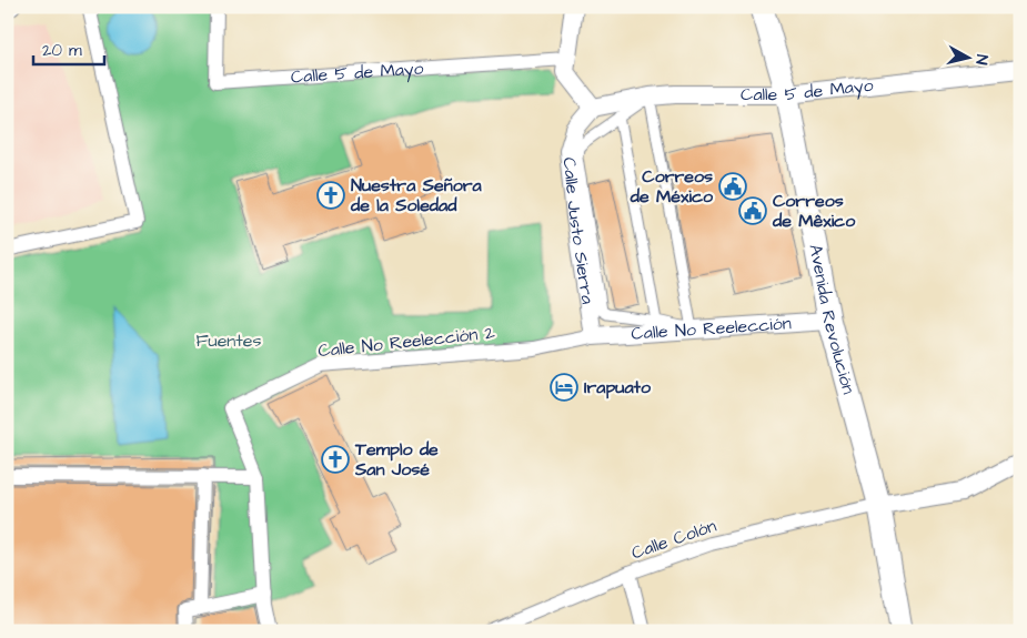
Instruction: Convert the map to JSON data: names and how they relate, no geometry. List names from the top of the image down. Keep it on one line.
{"streets":{"street":["Calle 5 de Mayo","Calle Justo Sierra","Avenida Revolución","Calle No Reelección","Calle No Reelección 2","Calle Colón"]},"crossings":[["Calle 5 de Mayo","Calle Justo Sierra"],["Calle 5 de Mayo","Avenida Revolución"],["Calle Justo Sierra","Calle No Reelección"],["Calle Justo Sierra","Calle No Reelección 2"],["Avenida Revolución","Calle No Reelección"],["Avenida Revolución","Calle Colón"],["Calle No Reelección","Calle No Reelección 2"]],"parks":["Fuentes"],"places":{"public building":["Correos de México","Correos de Mêxico"],"church":["Nuestra Señora de la Soledad","Templo de San José"],"hotel":["Irapuato"]},"scale_bar":"20 m","north":"right"}
